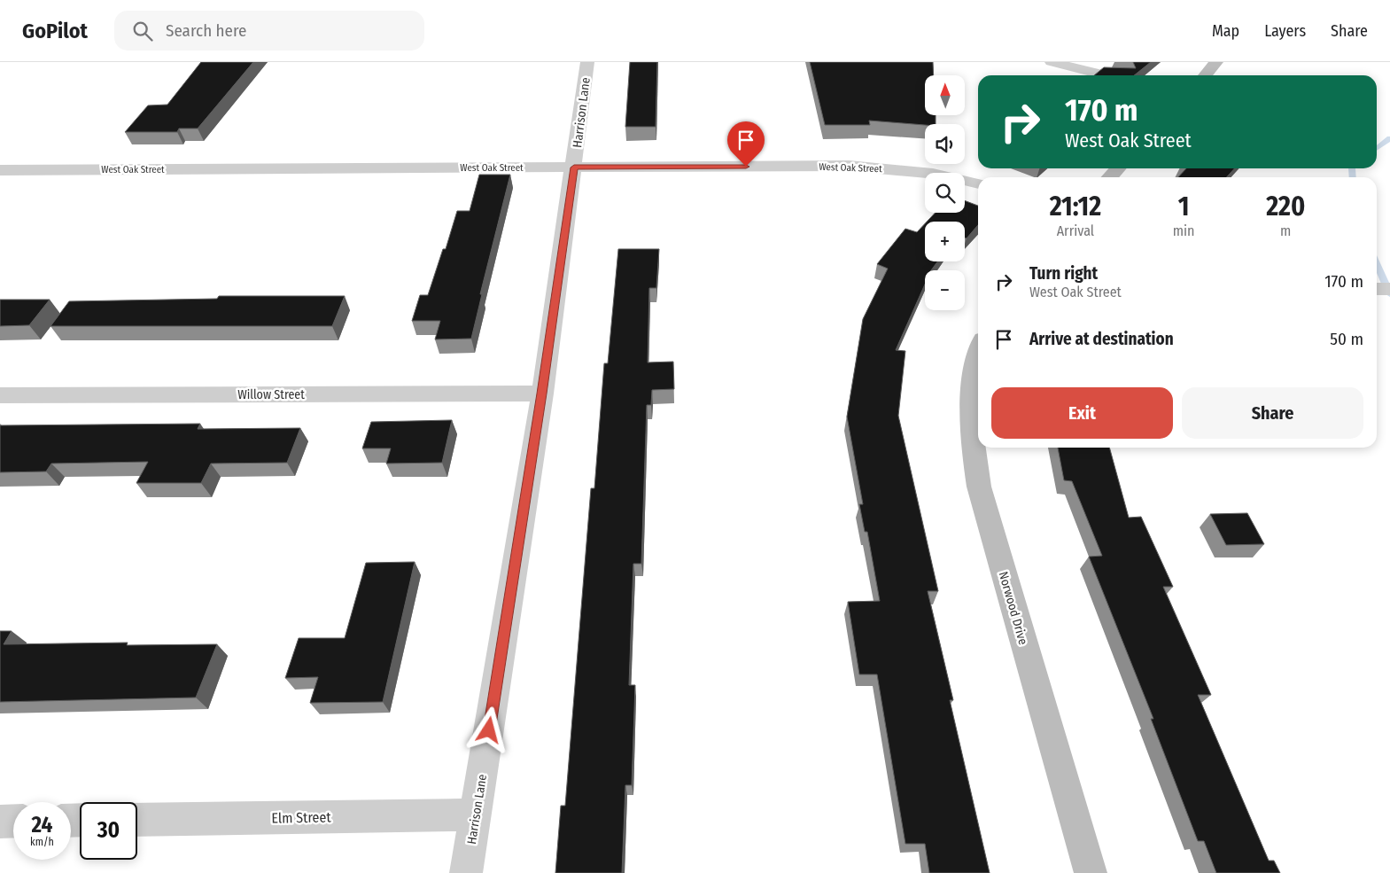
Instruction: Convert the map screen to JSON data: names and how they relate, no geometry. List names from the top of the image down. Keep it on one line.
{"streets":{"street":["Harrison Lane","West Oak Street","Willow Street","Norwood Drive","Elm Street"]},"crossings":[["Harrison Lane","West Oak Street"],["Harrison Lane","Willow Street"],["Harrison Lane","Elm Street"]],"north":"top","page":{"header":"GoPilot","search":"Search here","nav":["Map","Layers","Share"],"map_buttons":["+","−"],"turn":["170 m","West Oak Street"],"eta":["21:12","Arrival","1","min","220","m"],"list":[{"name":"Turn right","note":"West Oak Street","value":"170 m"},{"name":"Arrive at destination","value":"50 m"}],"buttons":["Exit","Share"],"speed":"24 km/h","limit":"30"}}
